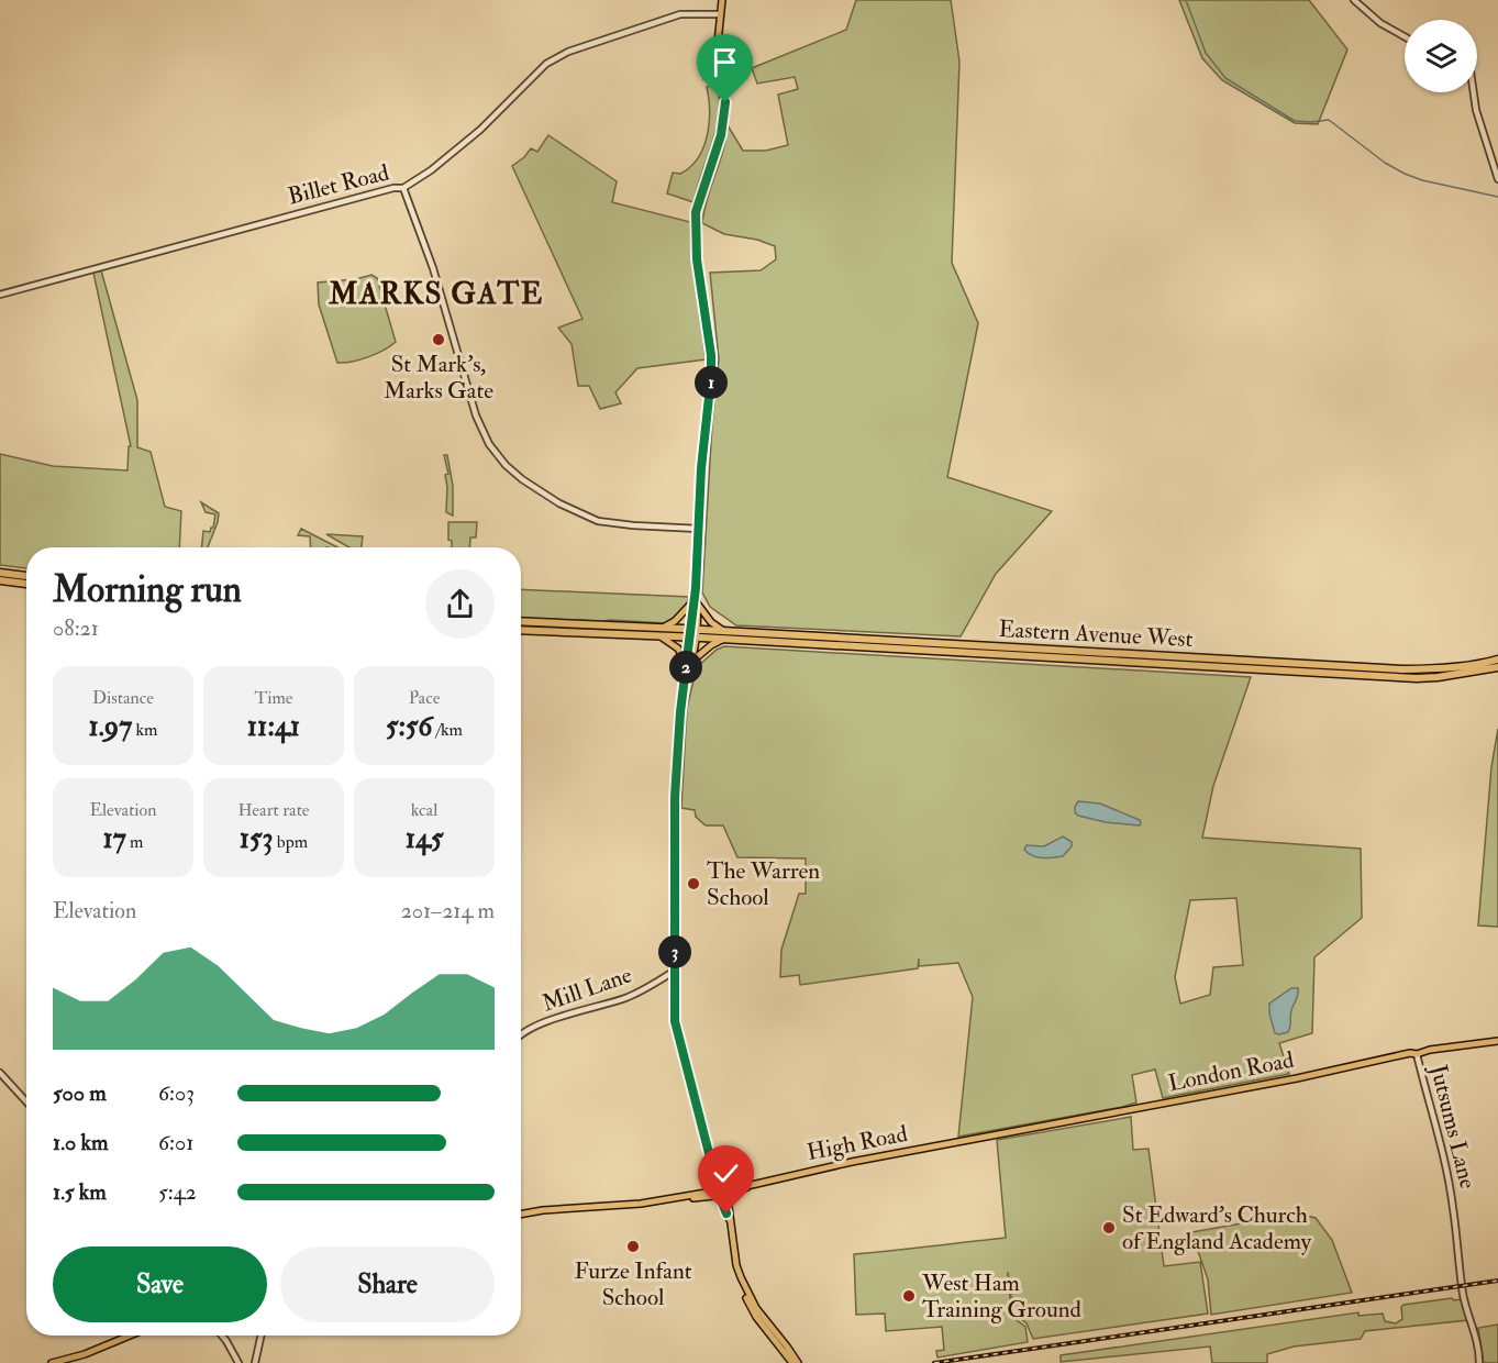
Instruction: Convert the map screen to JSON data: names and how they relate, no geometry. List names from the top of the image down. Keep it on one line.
{"streets":{"highway":["Eastern Avenue West"],"main road":["London Road","High Road"],"street":["Billet Road","Mill Lane","Jutsums Lane"]},"crossings":[["London Road","Jutsums Lane"],["London Road","High Road"]],"districts":["MARKS GATE"],"places":["St Mark's, Marks Gate","The Warren School","St Edward's Church of England Academy","Furze Infant School","West Ham Training Ground"],"page":{"pins":["1","2","3"],"heading":["Morning run","08:21"],"stats":[["Distance","1.97 km"],["Time","11:41"],["Pace","5:56 /km"],["Elevation","17 m"],["Heart rate","153 bpm"],["kcal","145"]],"chart":["Elevation","201–214 m"],"list":[{"name":"500 m","note":"6:03"},{"name":"1.0 km","note":"6:01"},{"name":"1.5 km","note":"5:42"}],"buttons":["Save","Share"]}}
